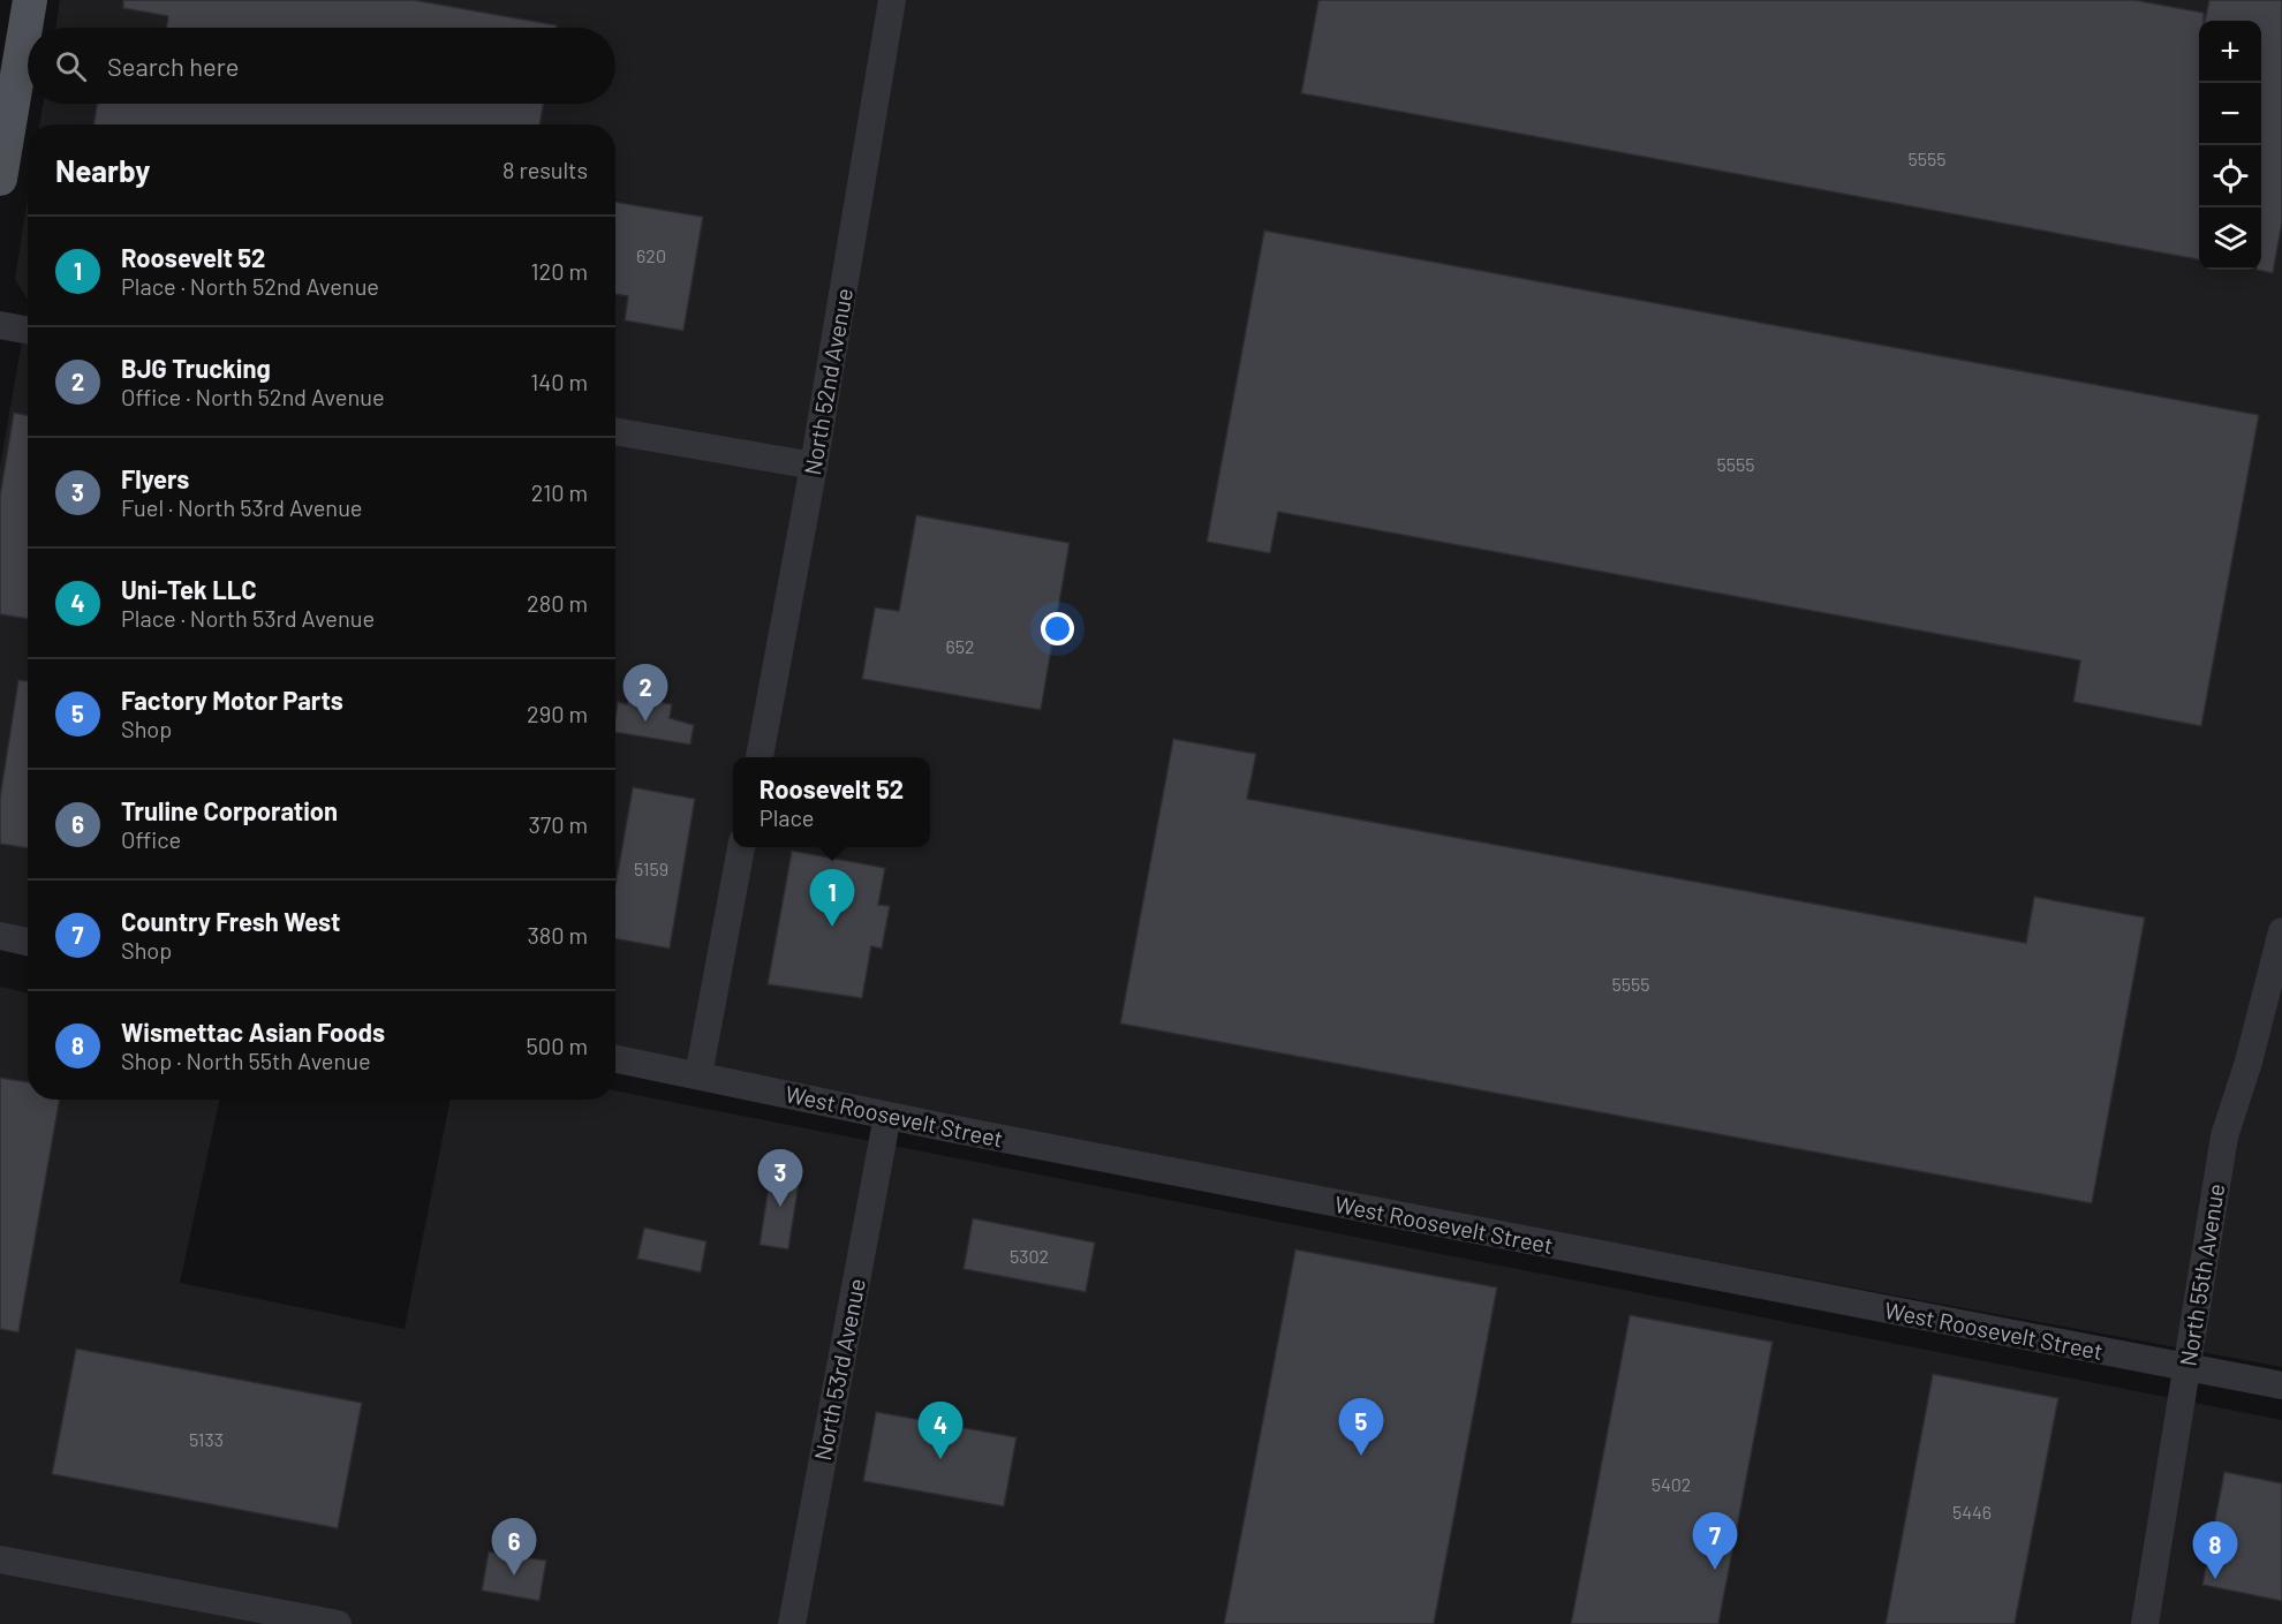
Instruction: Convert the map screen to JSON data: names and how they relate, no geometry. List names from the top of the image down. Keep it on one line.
{"streets":{"street":["North 52nd Avenue","West Roosevelt Street","North 55th Avenue","North 53rd Avenue"]},"crossings":[["West Roosevelt Street","North 55th Avenue"],["West Roosevelt Street","North 53rd Avenue"]],"house_numbers":["5555","620","5555","652","5159","5555","5302","5133","5402","5446"],"page":{"map_buttons":["+","−"],"search":"Search here","heading":["Nearby","8 results"],"list":[{"mark":"1","name":"Roosevelt 52","note":"Place · North 52nd Avenue","value":"120 m"},{"mark":"2","name":"BJG Trucking","note":"Office · North 52nd Avenue","value":"140 m"},{"mark":"3","name":"Flyers","note":"Fuel · North 53rd Avenue","value":"210 m"},{"mark":"4","name":"Uni-Tek LLC","note":"Place · North 53rd Avenue","value":"280 m"},{"mark":"5","name":"Factory Motor Parts","note":"Shop","value":"290 m"},{"mark":"6","name":"Truline Corporation","note":"Office","value":"370 m"},{"mark":"7","name":"Country Fresh West","note":"Shop","value":"380 m"},{"mark":"8","name":"Wismettac Asian Foods","note":"Shop · North 55th Avenue","value":"500 m"}],"pins":["2","1","3","5","4","7","6","8"],"popup":["Roosevelt 52","Place"]}}
